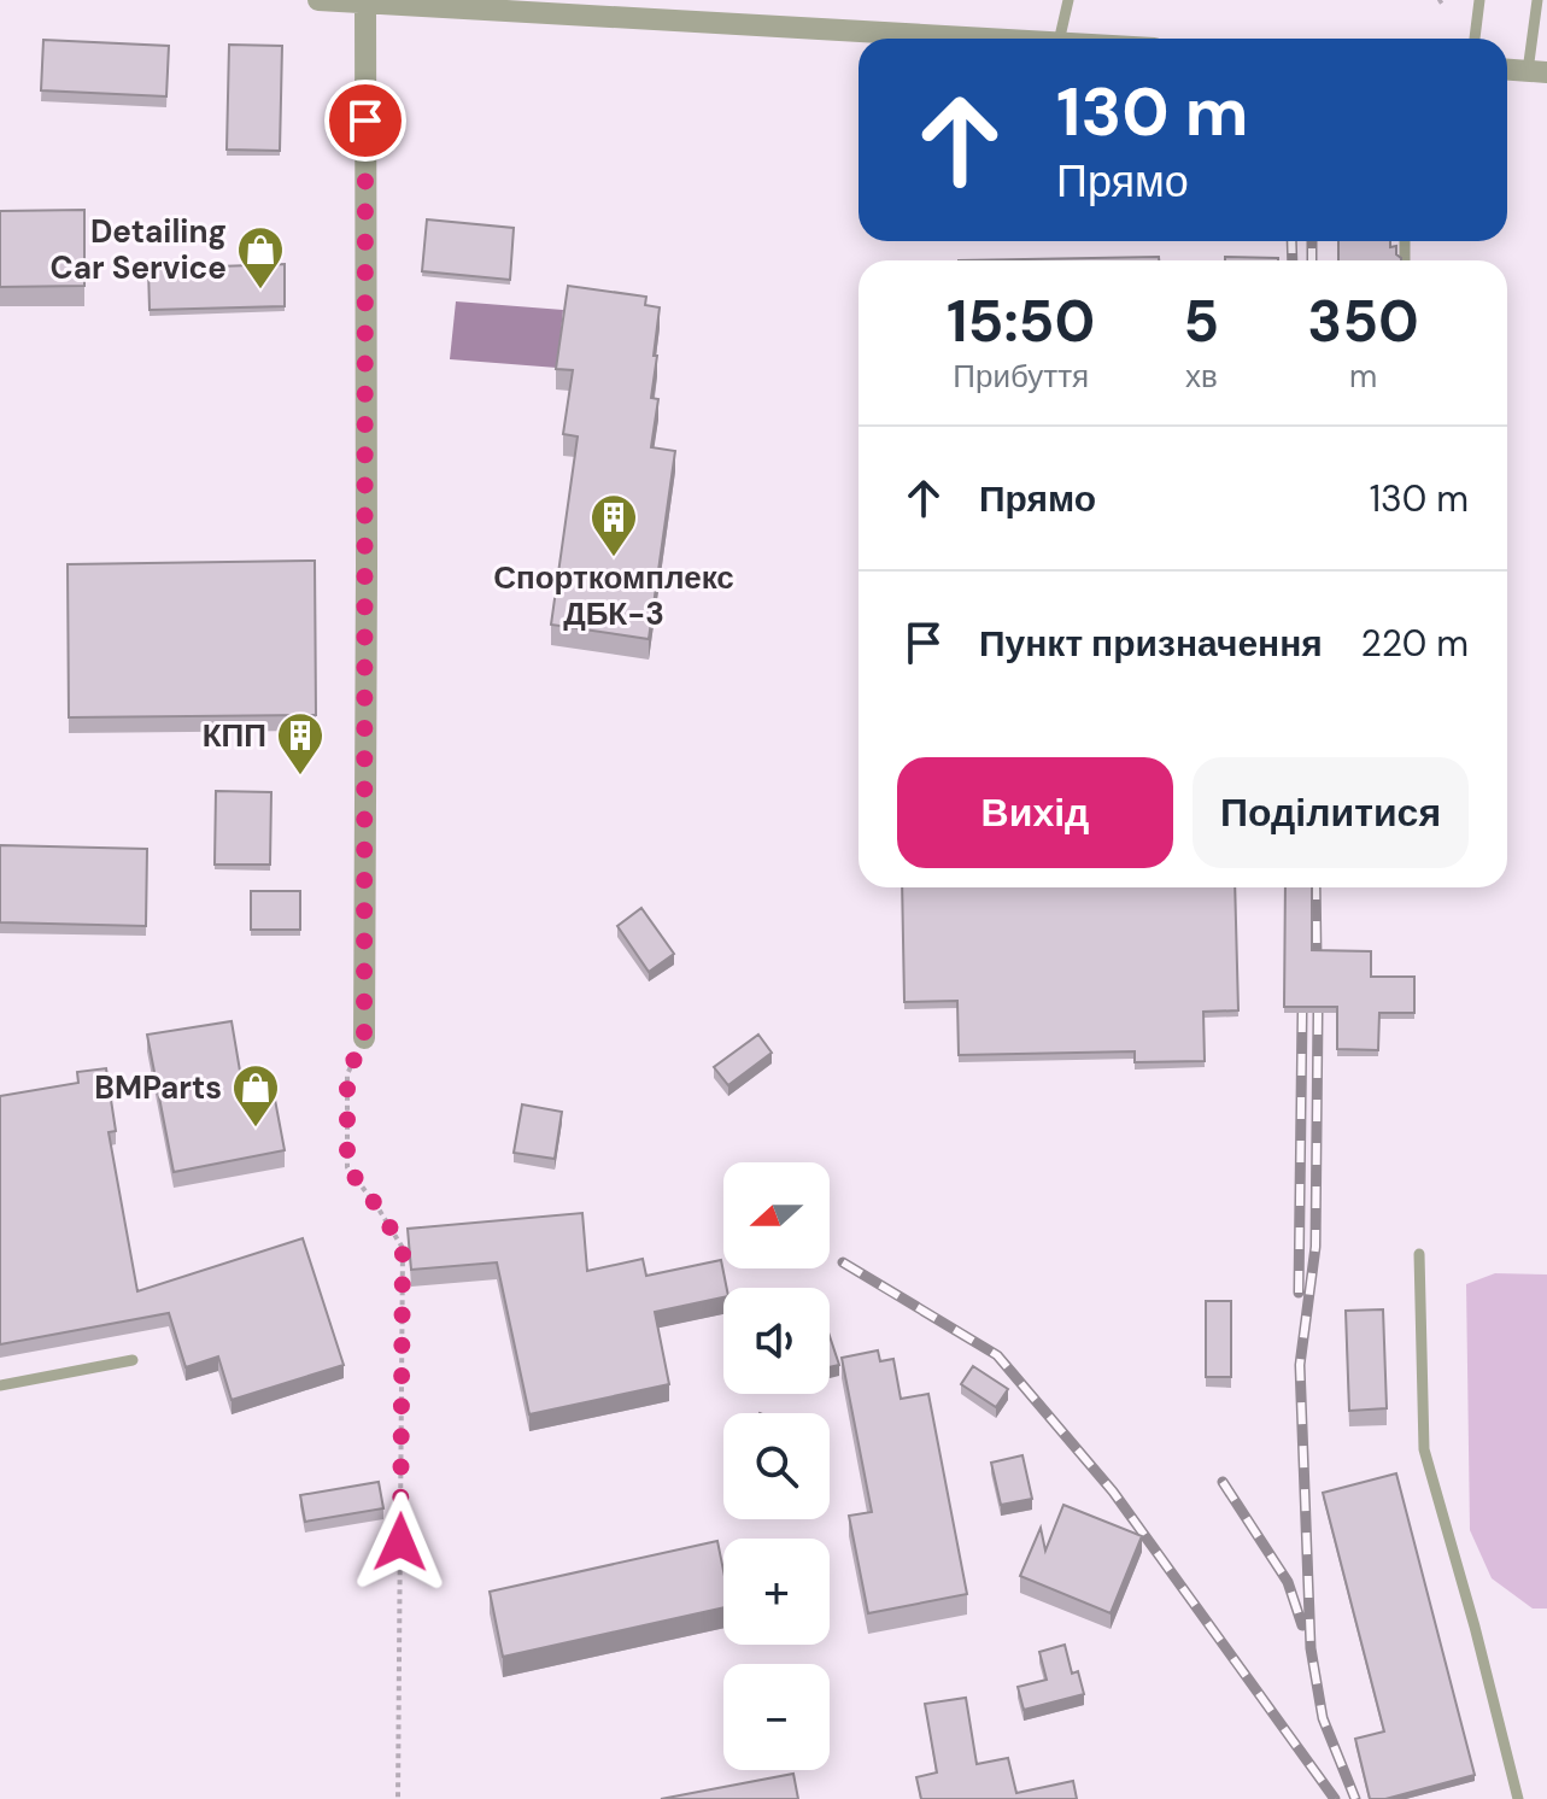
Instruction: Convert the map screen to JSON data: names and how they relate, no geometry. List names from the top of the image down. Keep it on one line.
{"places":{"shop":["Detailing Car Service","BMParts"],"building":["Спорткомплекс ДБК-3","КПП"]},"north":"left","page":{"turn":["130 m","Прямо"],"eta":["15:50","Прибуття","5","хв","350","m"],"list":[{"name":"Прямо","value":"130 m"},{"name":"Пункт призначення","value":"220 m"}],"buttons":["Вихід","Поділитися"],"map_buttons":["+","−"]}}
